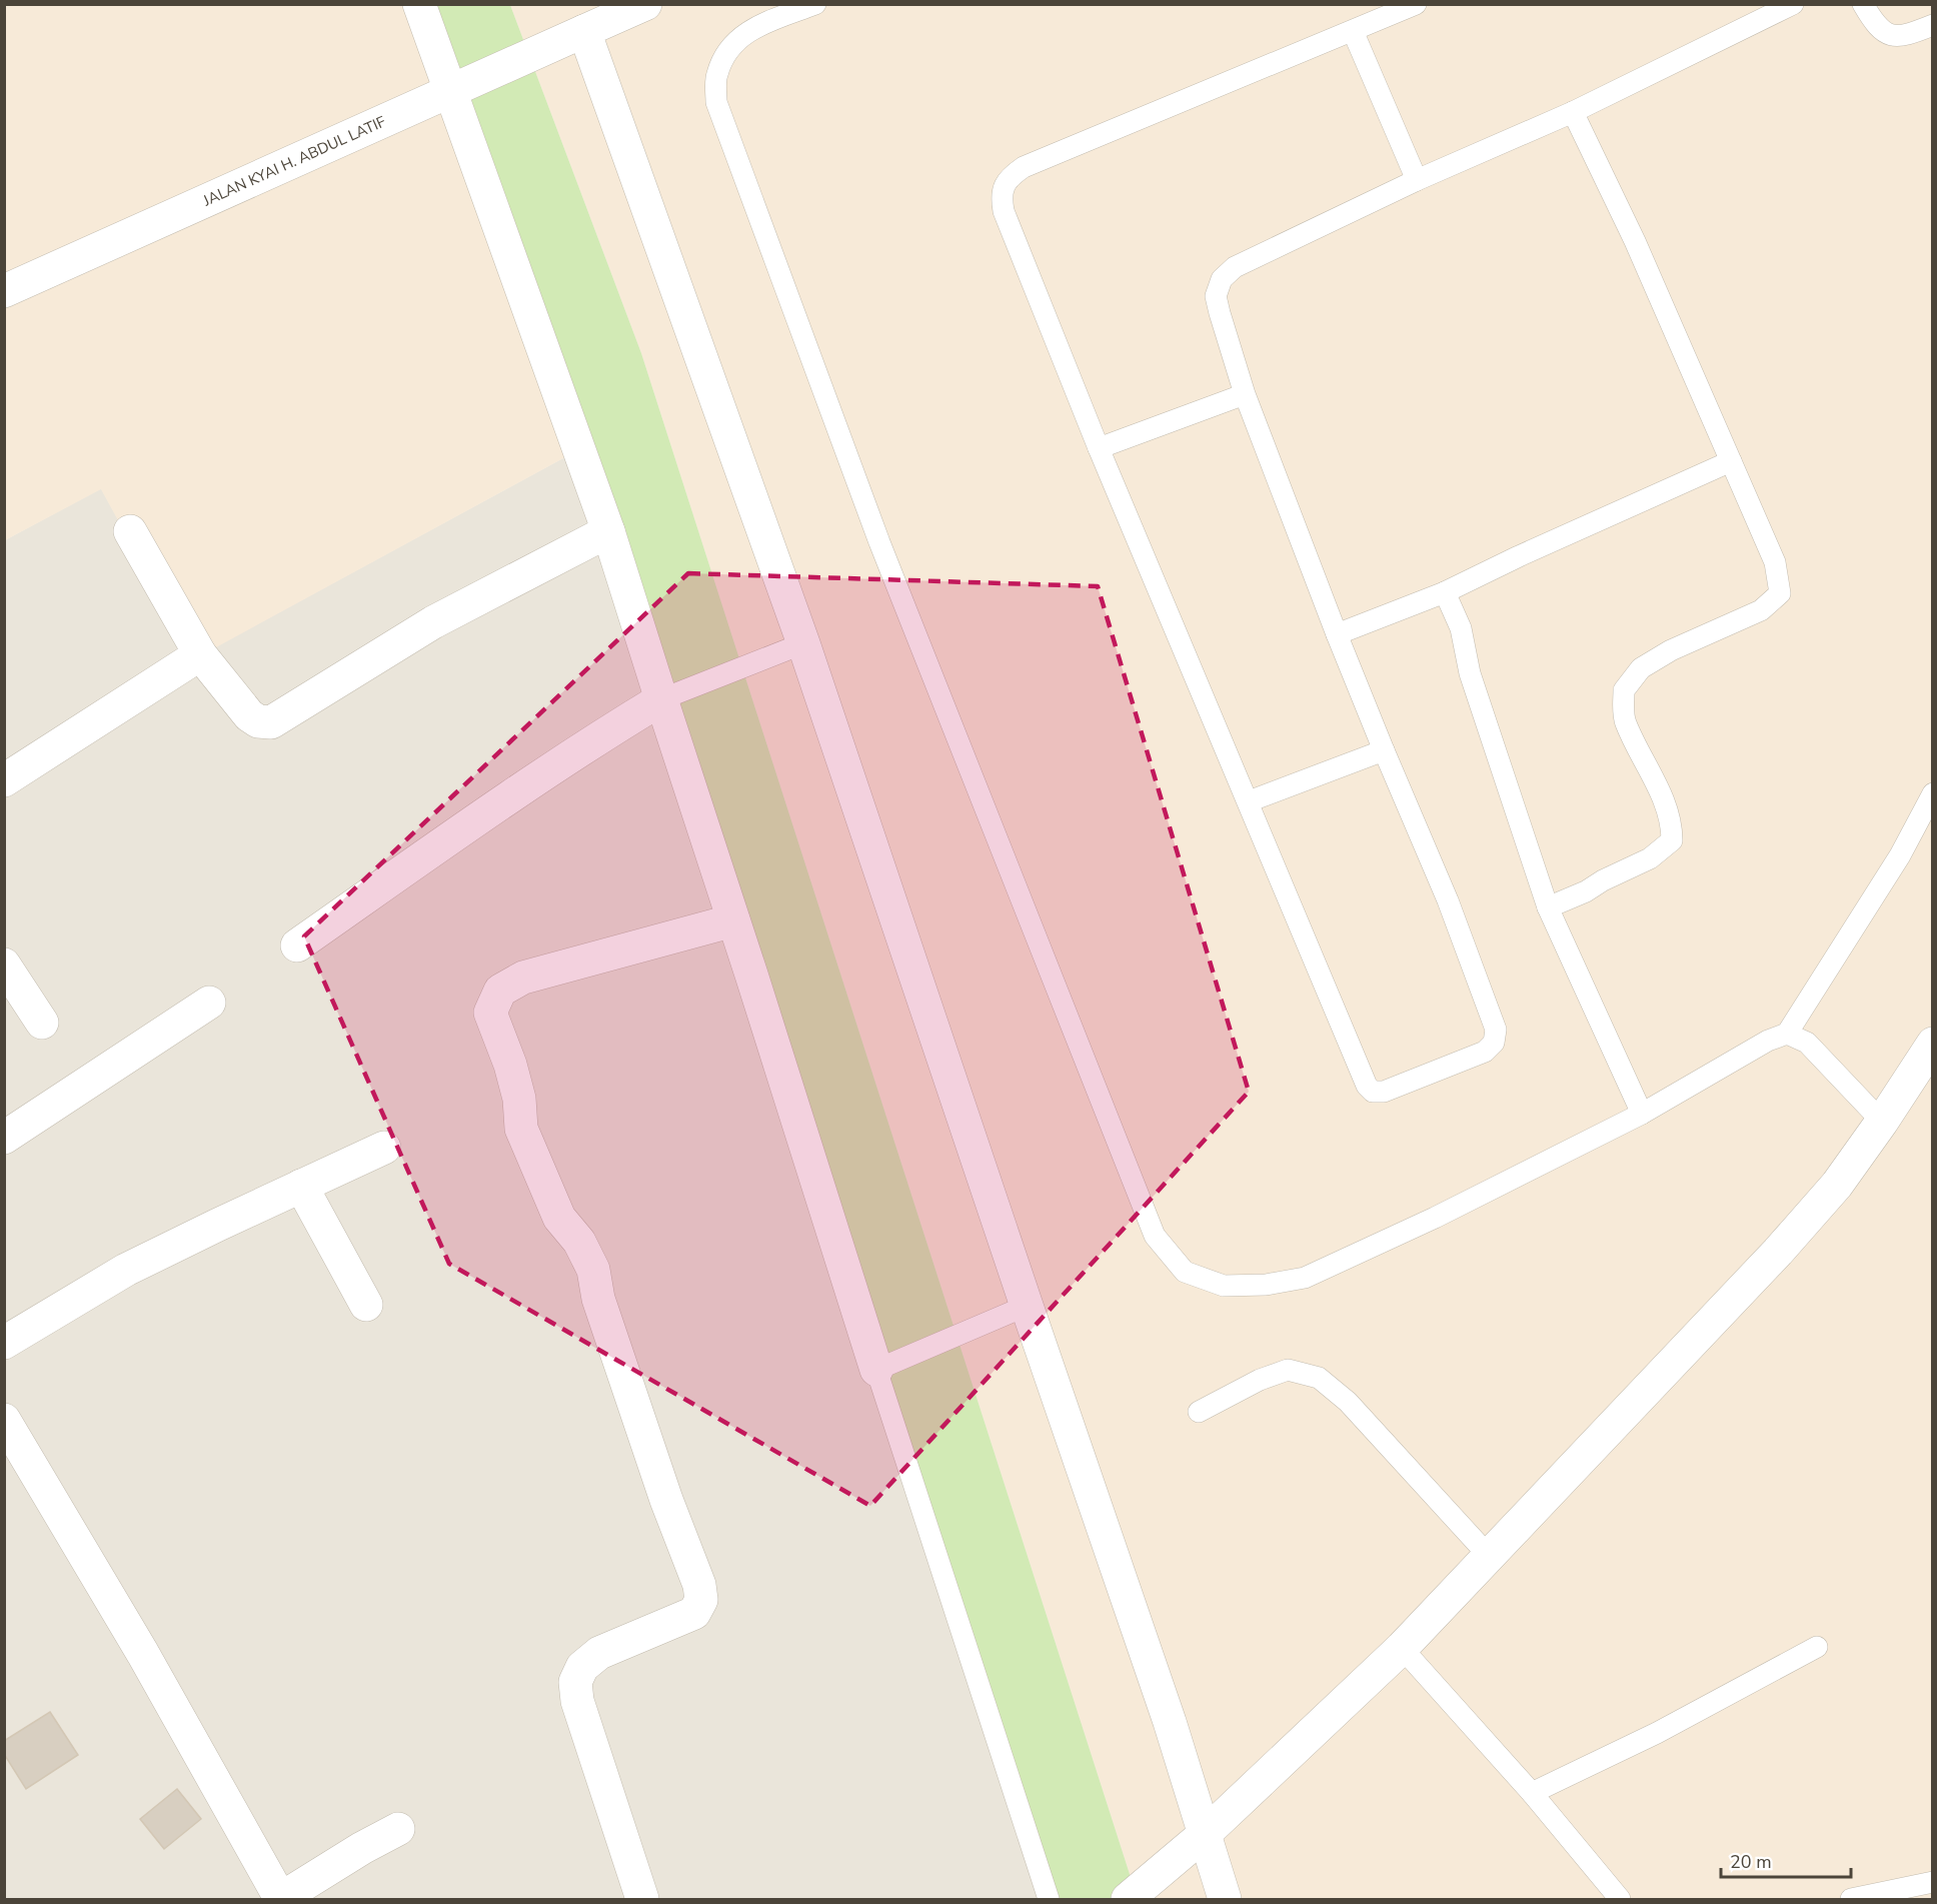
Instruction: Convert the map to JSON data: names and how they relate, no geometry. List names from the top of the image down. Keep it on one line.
{"streets":{"street":["JALAN KYAI H. ABDUL LATIF"]},"scale_bar":"20 m"}
